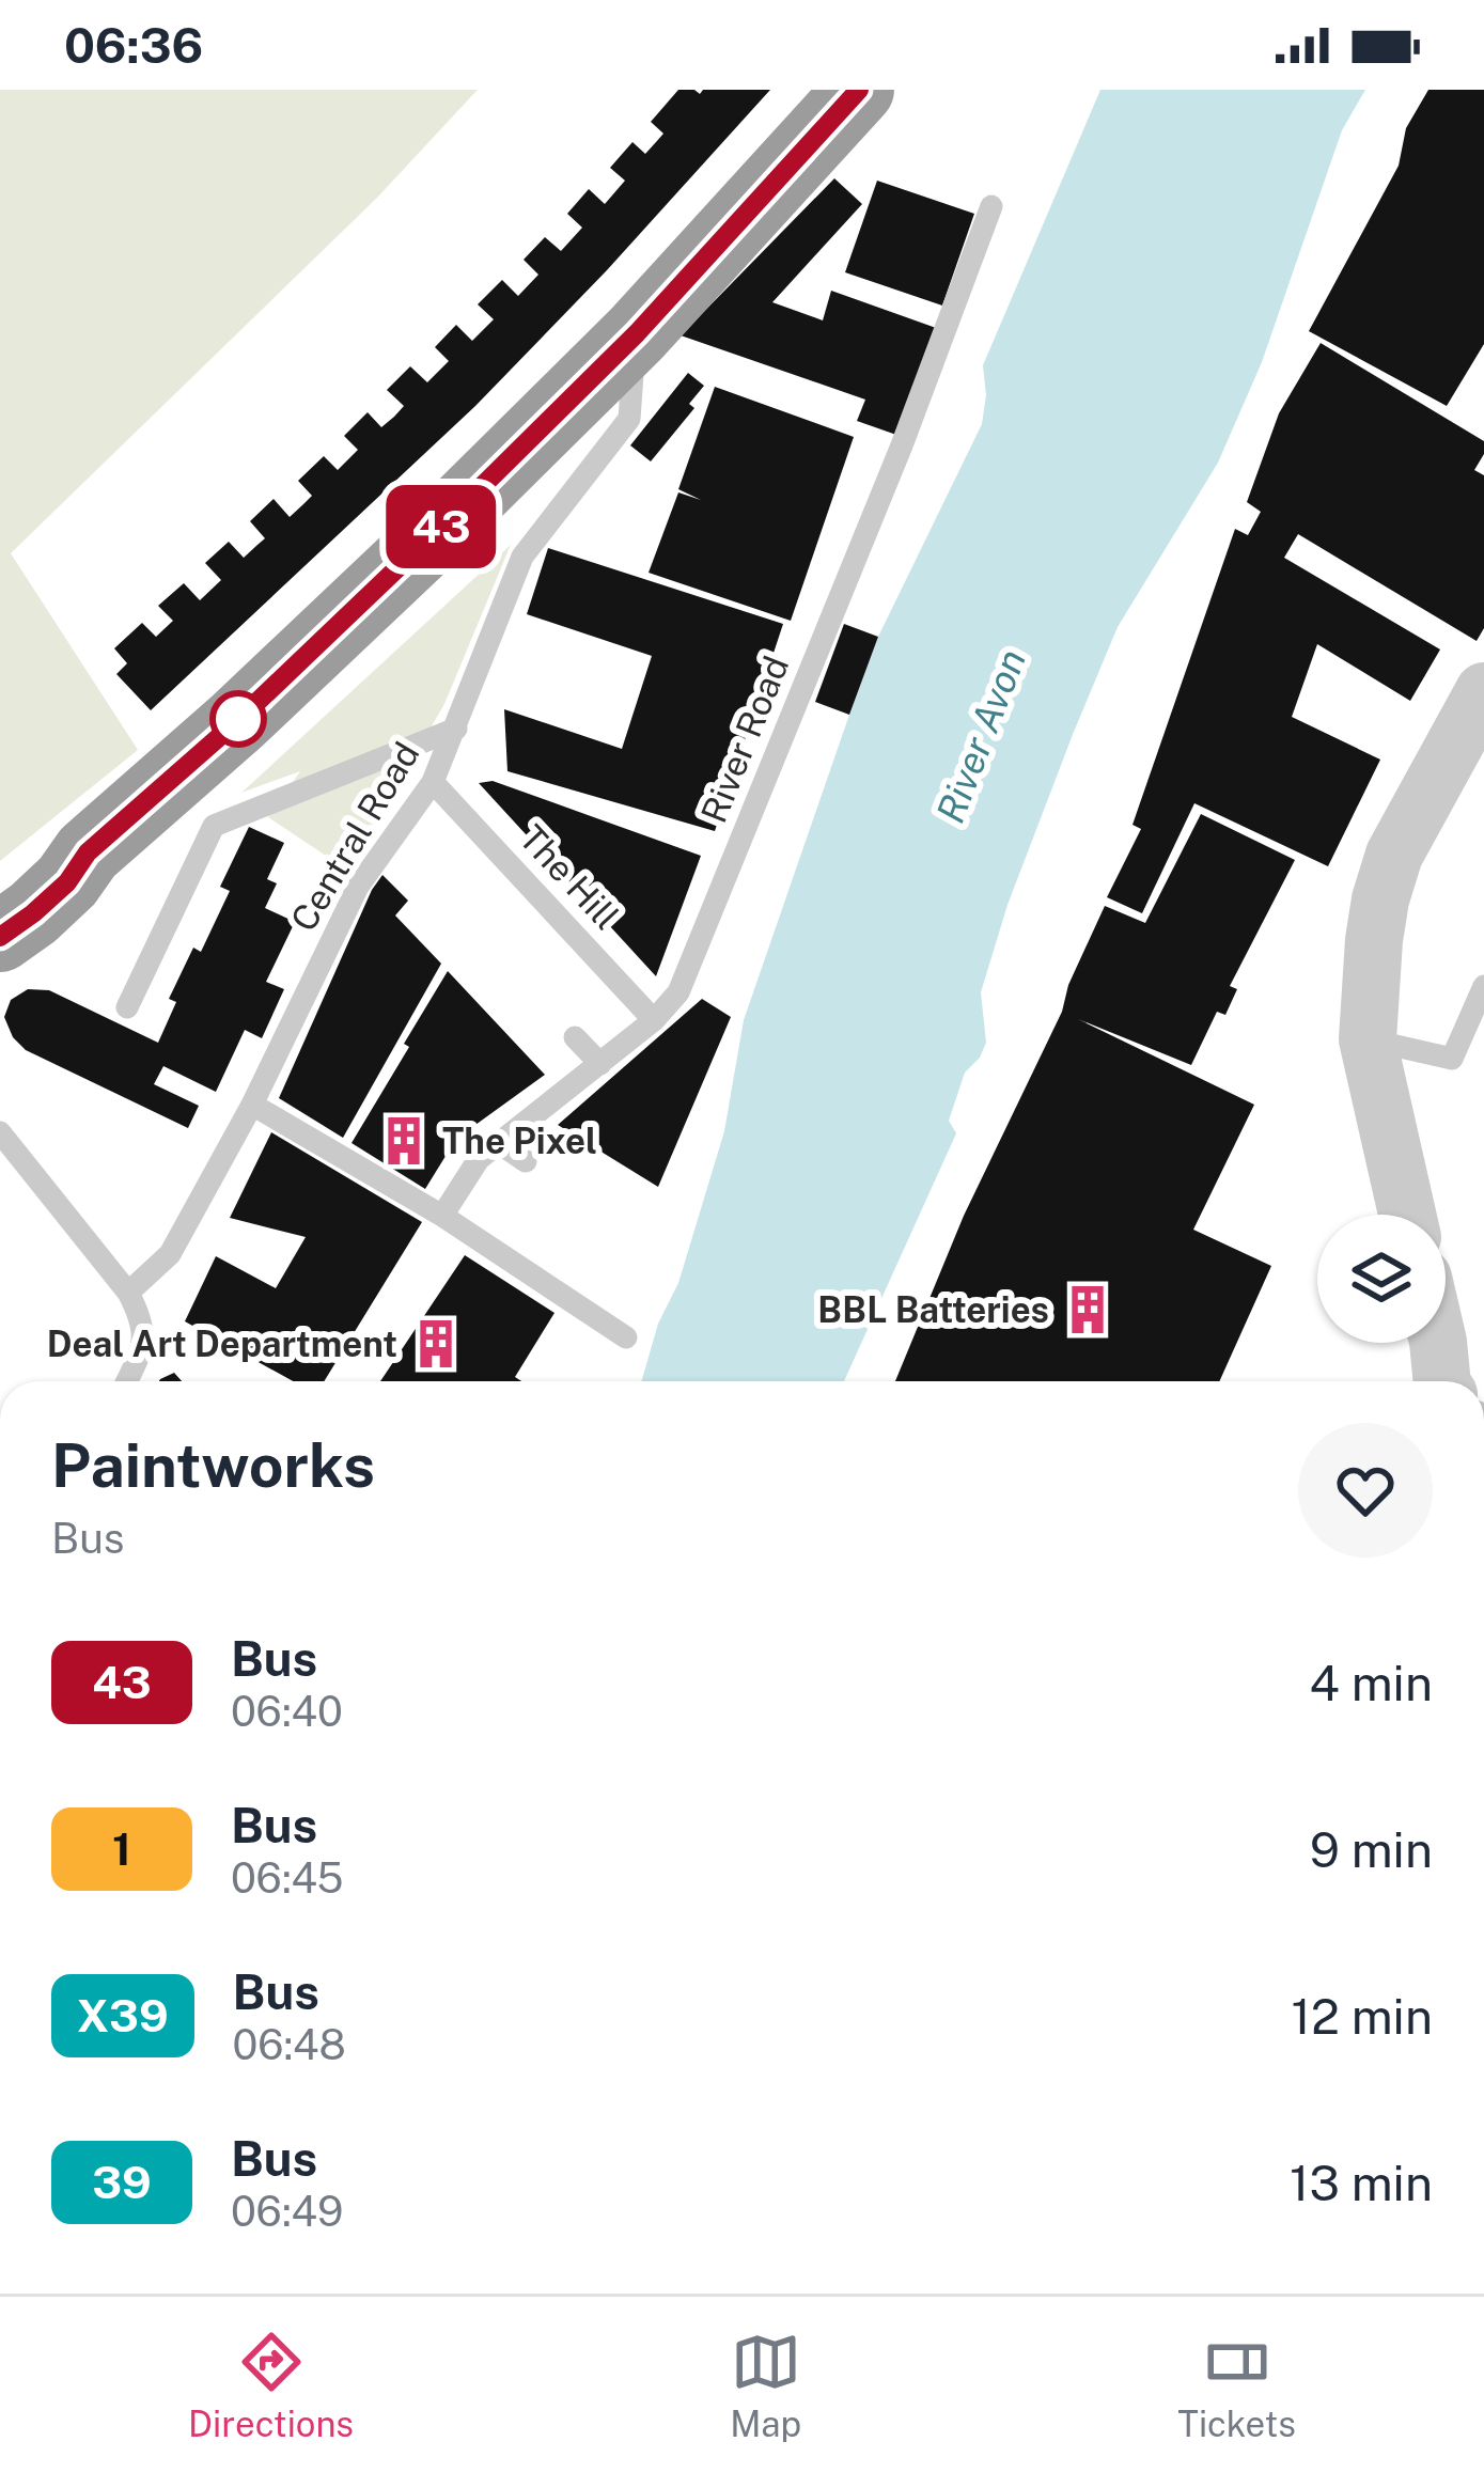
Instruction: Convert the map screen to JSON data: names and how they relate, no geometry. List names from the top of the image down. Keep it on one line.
{"streets":{"lane":["River Road","Central Road","The Hill"]},"crossings":[["River Road","The Hill"],["Central Road","The Hill"]],"water":["River Avon"],"places":{"building":["The Pixel","BBL Batteries","Deal Art Department"]},"lines":["bus line 43"],"page":{"status":"06:36","on_map":"43","heading":["Paintworks","Bus"],"list":[{"mark":"43","name":"Bus","note":"06:40","value":"4 min"},{"mark":"1","name":"Bus","note":"06:45","value":"9 min"},{"mark":"X39","name":"Bus","note":"06:48","value":"12 min"},{"mark":"39","name":"Bus","note":"06:49","value":"13 min"}],"tabs":["Directions","Map","Tickets"]}}
